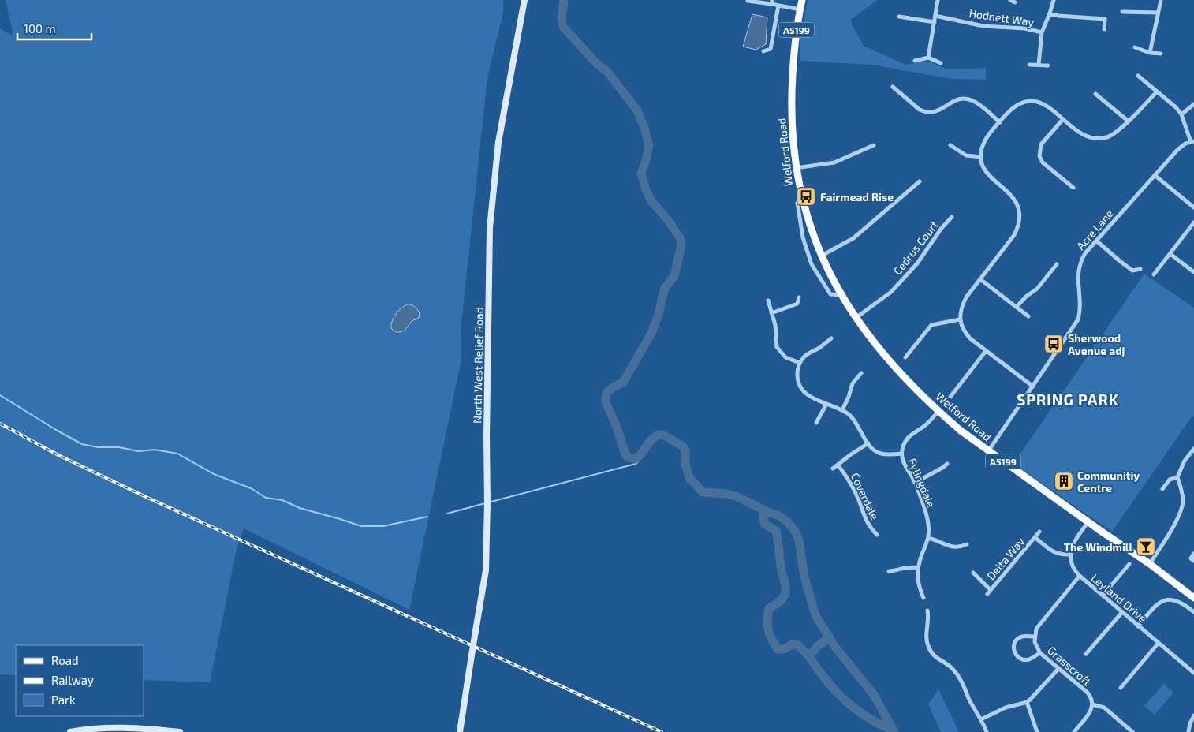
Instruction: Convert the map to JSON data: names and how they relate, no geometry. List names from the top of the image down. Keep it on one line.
{"streets":{"main road":["A5199","Welford Road"],"street":["Hodnett Way","Acre Lane","Cedrus Court","North West Relief Road","Fylingdale","Coverdale","Delta Way","Leyland Drive","Grasscroft"]},"crossings":[["Welford Road","Acre Lane"],["Welford Road","Cedrus Court"],["Welford Road","Fylingdale"],["Delta Way","Leyland Drive"]],"districts":["SPRING PARK"],"places":{"bus stop":["Fairmead Rise","Sherwood Avenue adj"],"building":["Communitiy Centre"],"bar":["The Windmill"]},"legend":["Road","Railway","Park"],"scale_bar":"100 m"}
